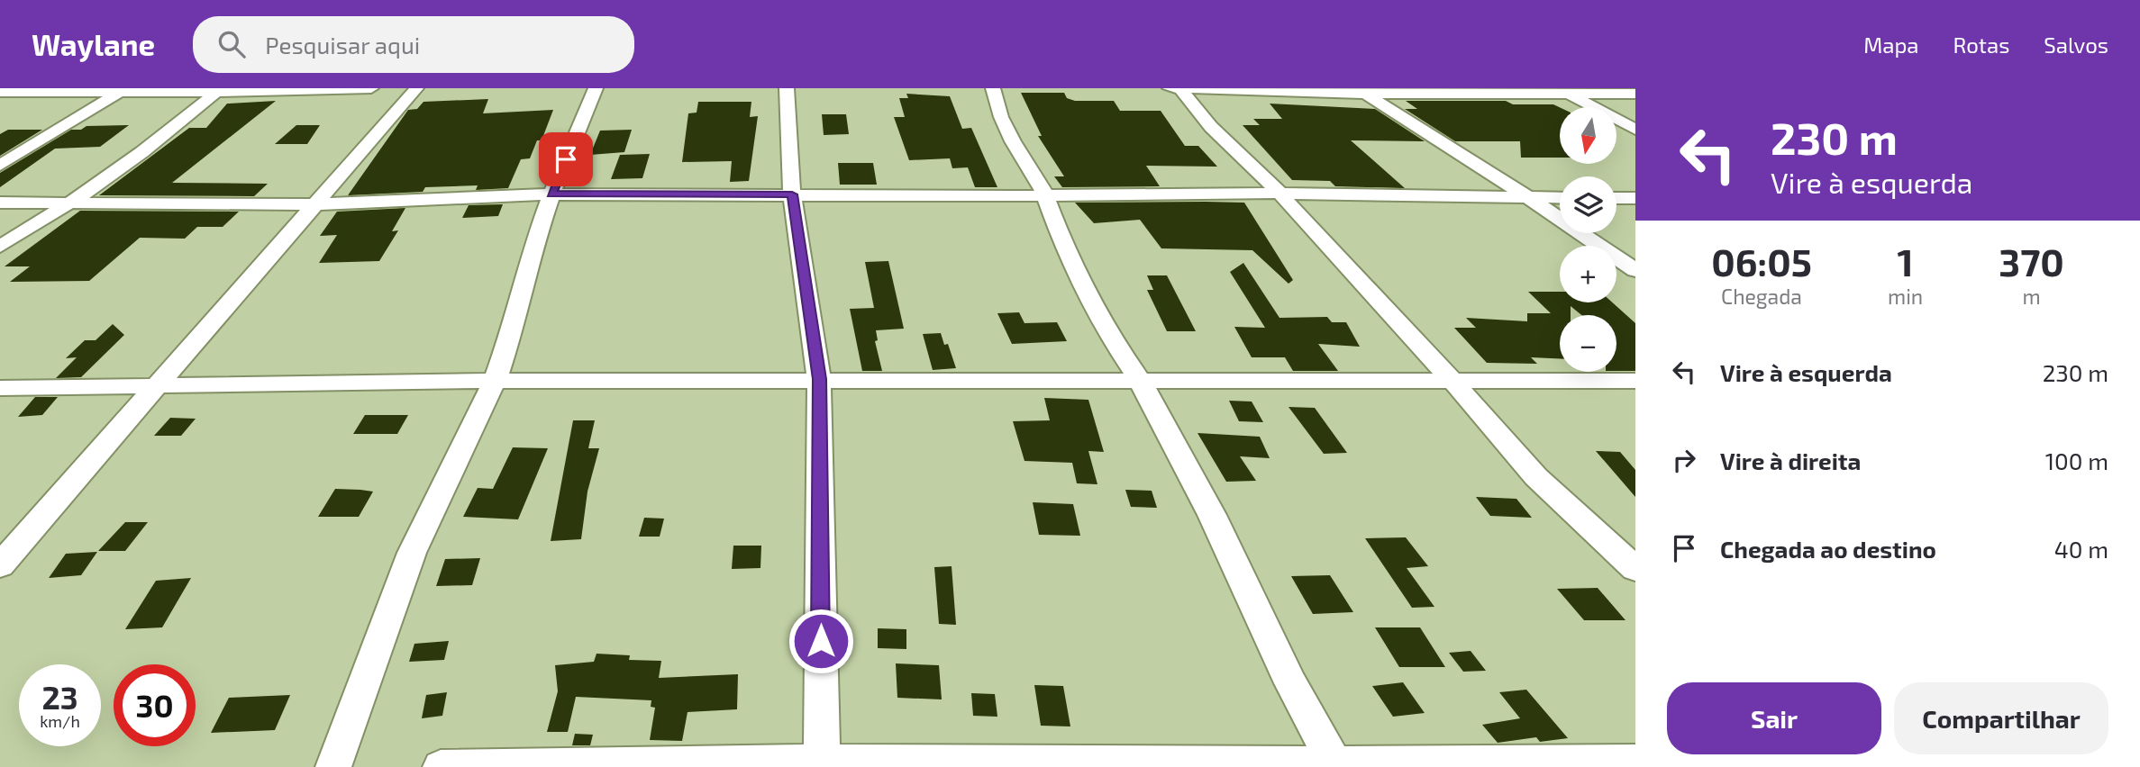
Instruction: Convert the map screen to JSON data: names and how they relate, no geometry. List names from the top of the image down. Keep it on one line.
{"north":"bottom","page":{"header":"Waylane","search":"Pesquisar aqui","nav":["Mapa","Rotas","Salvos"],"turn":["230 m","Vire à esquerda"],"map_buttons":["+","−"],"eta":["06:05","Chegada","1","min","370","m"],"list":[{"name":"Vire à esquerda","value":"230 m"},{"name":"Vire à direita","value":"100 m"},{"name":"Chegada ao destino","value":"40 m"}],"speed":"23 km/h","limit":"30","buttons":["Sair","Compartilhar"]}}
